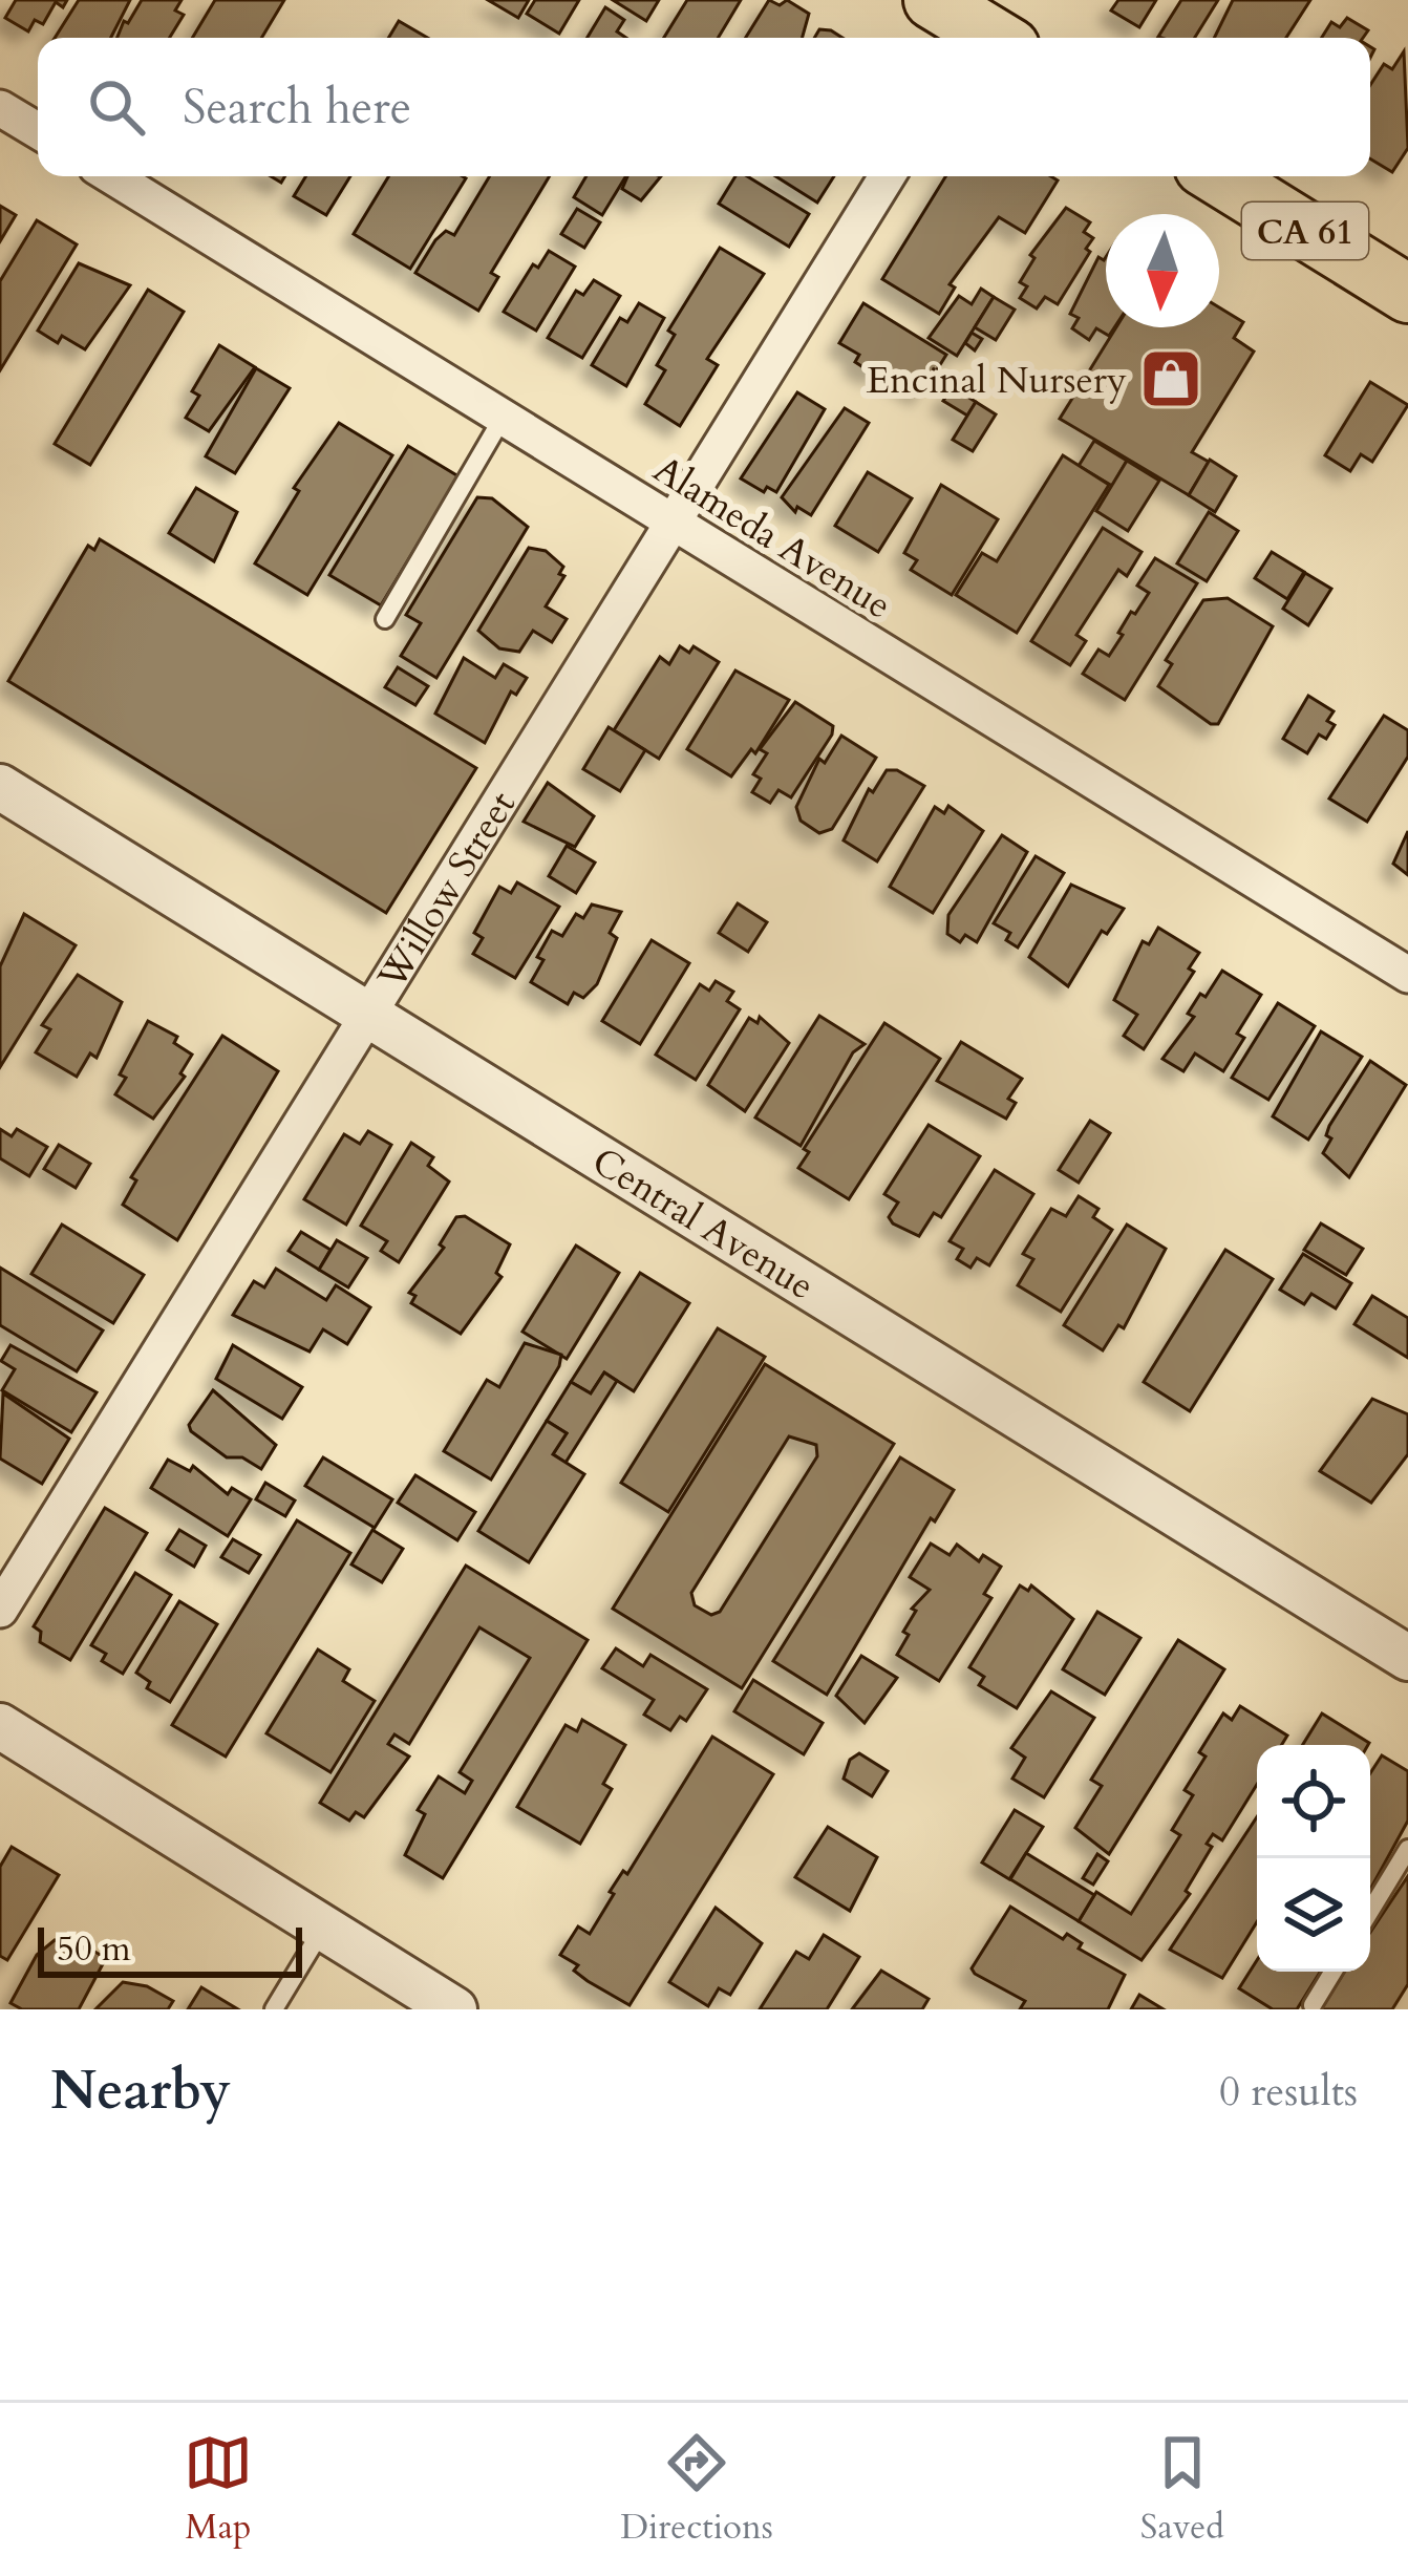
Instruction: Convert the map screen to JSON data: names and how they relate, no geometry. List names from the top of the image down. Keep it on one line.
{"streets":{"main road":["CA 61"],"street":["Alameda Avenue","Willow Street","Central Avenue"]},"crossings":[["Alameda Avenue","Willow Street"],["Willow Street","Central Avenue"]],"places":{"shop":["Encinal Nursery"]},"scale_bar":"50 m","north":"bottom","page":{"search":"Search here","scale":"50 m","heading":["Nearby","0 results"],"nav":["Map","Directions","Saved"]}}
